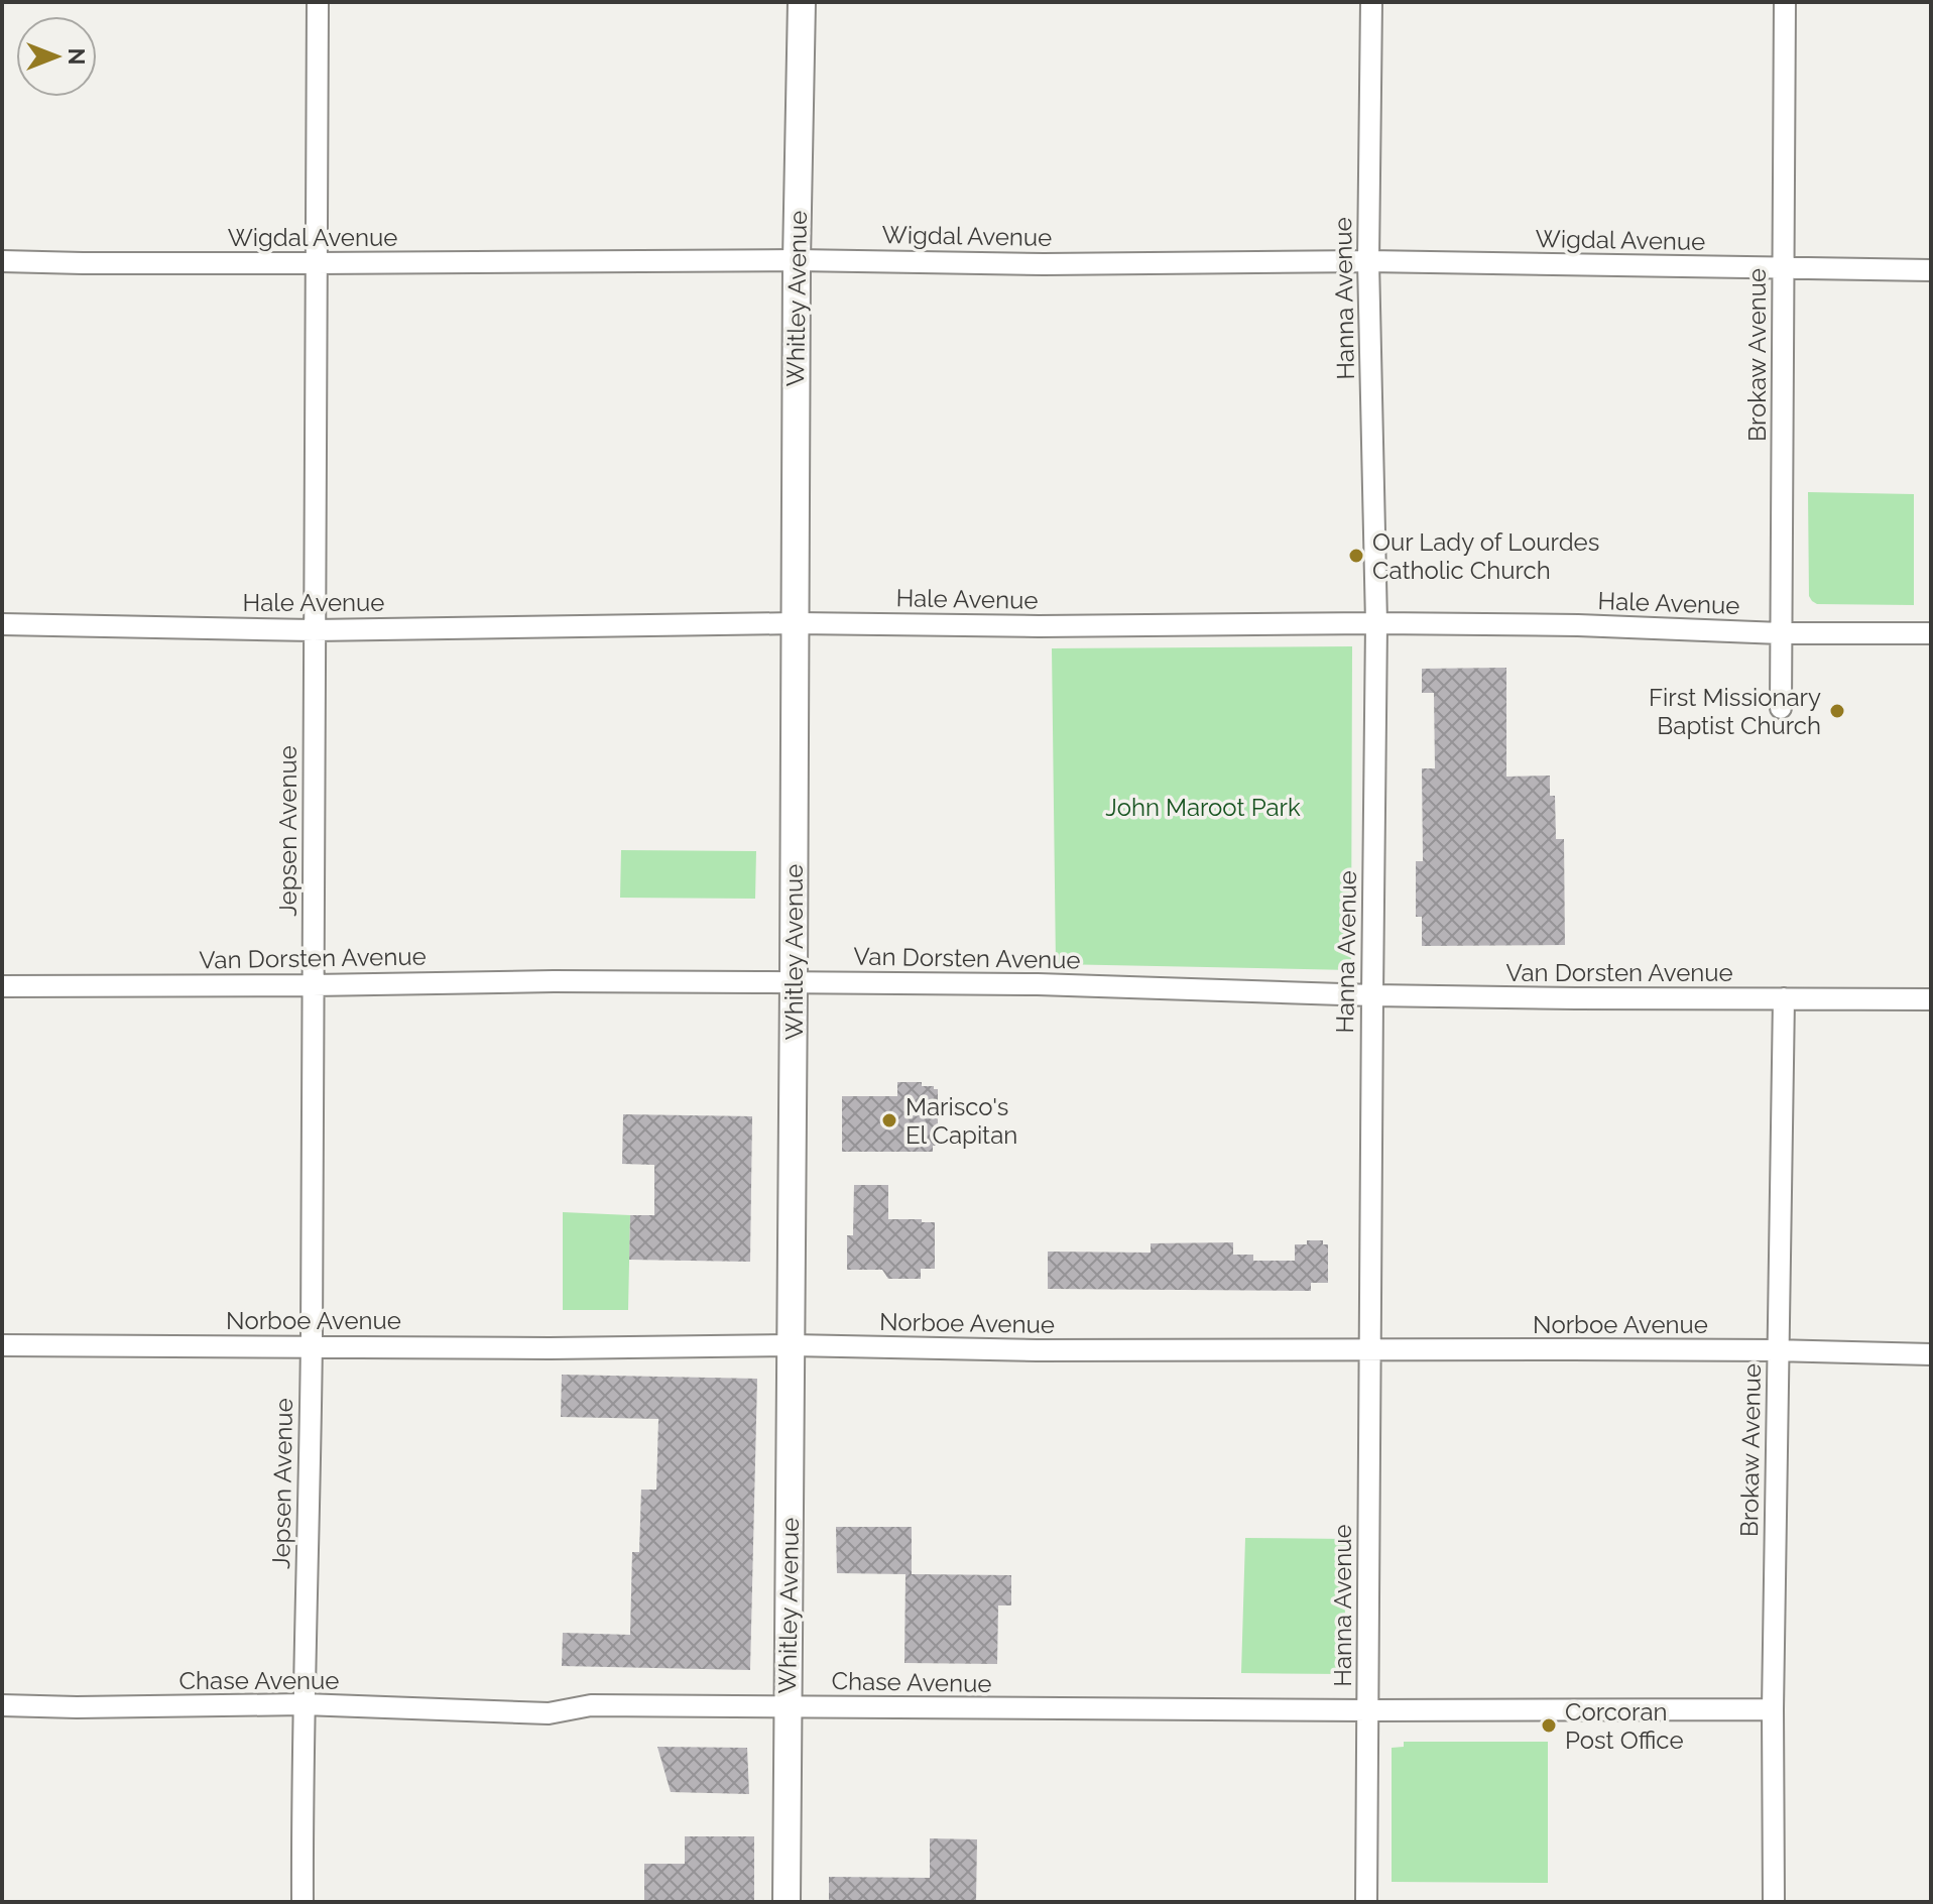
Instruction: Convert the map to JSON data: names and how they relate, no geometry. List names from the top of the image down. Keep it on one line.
{"streets":{"street":["Wigdal Avenue","Whitley Avenue","Hanna Avenue","Brokaw Avenue","Hale Avenue","Jepsen Avenue","Van Dorsten Avenue","Norboe Avenue","Chase Avenue"]},"crossings":[["Wigdal Avenue","Whitley Avenue"],["Wigdal Avenue","Hanna Avenue"],["Wigdal Avenue","Brokaw Avenue"],["Wigdal Avenue","Jepsen Avenue"],["Whitley Avenue","Hale Avenue"],["Whitley Avenue","Van Dorsten Avenue"],["Whitley Avenue","Norboe Avenue"],["Whitley Avenue","Chase Avenue"],["Hanna Avenue","Hale Avenue"],["Hanna Avenue","Van Dorsten Avenue"],["Hanna Avenue","Norboe Avenue"],["Hanna Avenue","Chase Avenue"],["Brokaw Avenue","Hale Avenue"],["Brokaw Avenue","Van Dorsten Avenue"],["Brokaw Avenue","Norboe Avenue"],["Brokaw Avenue","Chase Avenue"],["Hale Avenue","Jepsen Avenue"],["Jepsen Avenue","Van Dorsten Avenue"],["Jepsen Avenue","Norboe Avenue"],["Jepsen Avenue","Chase Avenue"]],"parks":["John Maroot Park"],"places":["Our Lady of Lourdes Catholic Church","First Missionary Baptist Church","Marisco's El Capitan","Corcoran Post Office"],"north":"right"}
